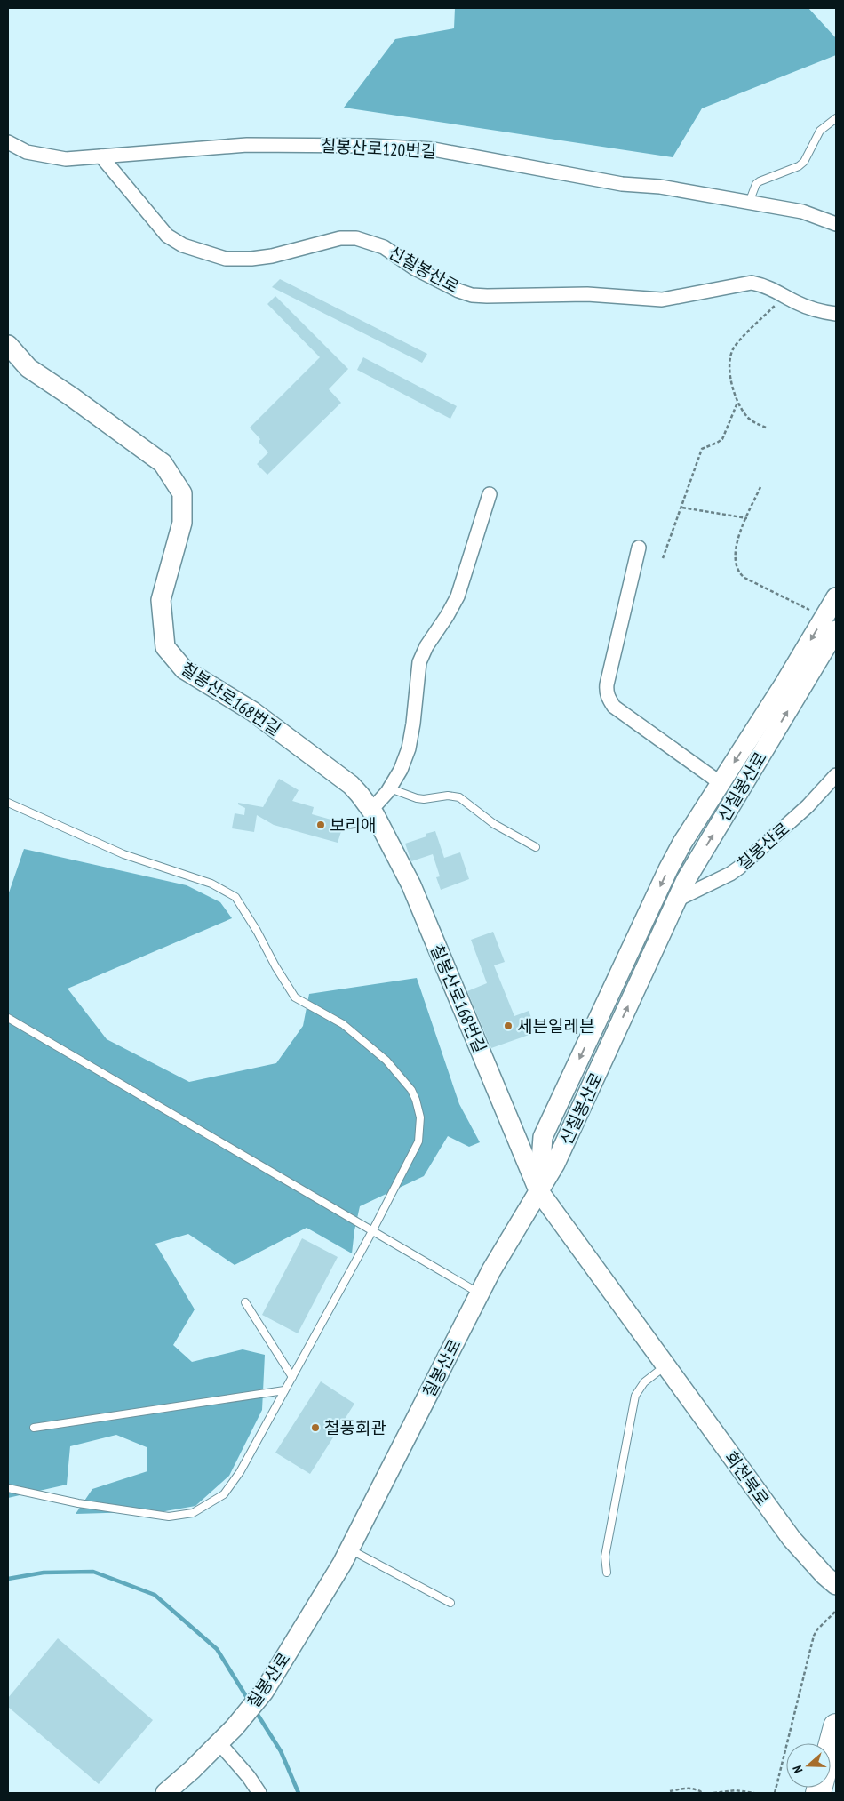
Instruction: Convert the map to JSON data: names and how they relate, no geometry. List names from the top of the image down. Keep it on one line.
{"streets":{"street":["칠봉산로120번길","신칠봉산로","칠봉산로168번길","칠봉산로","회천북로"]},"crossings":[["칠봉산로120번길","신칠봉산로"],["신칠봉산로","칠봉산로168번길"],["신칠봉산로","칠봉산로"],["신칠봉산로","회천북로"],["칠봉산로168번길","칠봉산로"],["칠봉산로168번길","회천북로"],["칠봉산로","회천북로"]],"places":["보리애","세븐일레븐","철풍회관"],"north":"left"}
